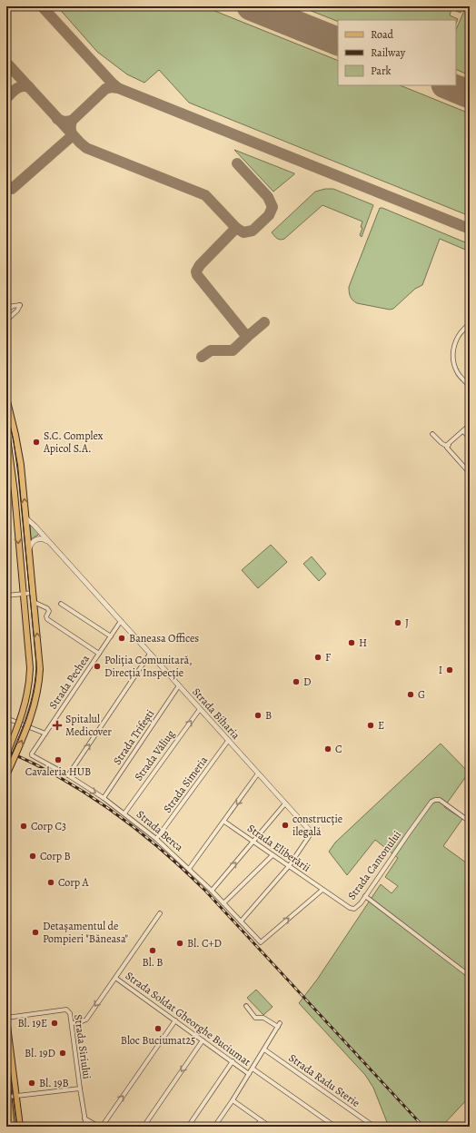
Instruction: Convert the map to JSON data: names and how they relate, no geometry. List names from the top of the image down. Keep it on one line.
{"streets":{"street":["Strada Pechea","Strada Biharia","Strada Trifești","Strada Văliug","Strada Simeria","Strada Berca","Strada Eliberării","Strada Cantonului","Strada Soldat Gheorghe Buciumat","Strada Siriului","Strada Radu Sterie"]},"crossings":[["Strada Pechea","Strada Biharia"],["Strada Pechea","Strada Berca"],["Strada Biharia","Strada Trifești"],["Strada Biharia","Strada Văliug"],["Strada Biharia","Strada Simeria"],["Strada Trifești","Strada Berca"],["Strada Văliug","Strada Berca"],["Strada Simeria","Strada Berca"],["Strada Berca","Strada Eliberării"],["Strada Berca","Strada Cantonului"],["Strada Eliberării","Strada Cantonului"]],"one_way":["Strada Văliug"],"places":{"other":["S.C. Complex Apicol S.A.","J","Baneasa Offices","H","F","Poliția Comunitară, Direcția Inspecție","I","D","G","B","E","C","Cavaleria HUB","construcție ilegală","Corp C3","Corp B","Corp A","Detașamentul de Pompieri \"Băneasa\"","Bl. C+D","Bl. B","Bl. 19E","Bloc Buciumat25","Bl. 19D","Bl. 19B"],"health":["Spitalul Medicover"]},"legend":["Road","Railway","Park"]}
